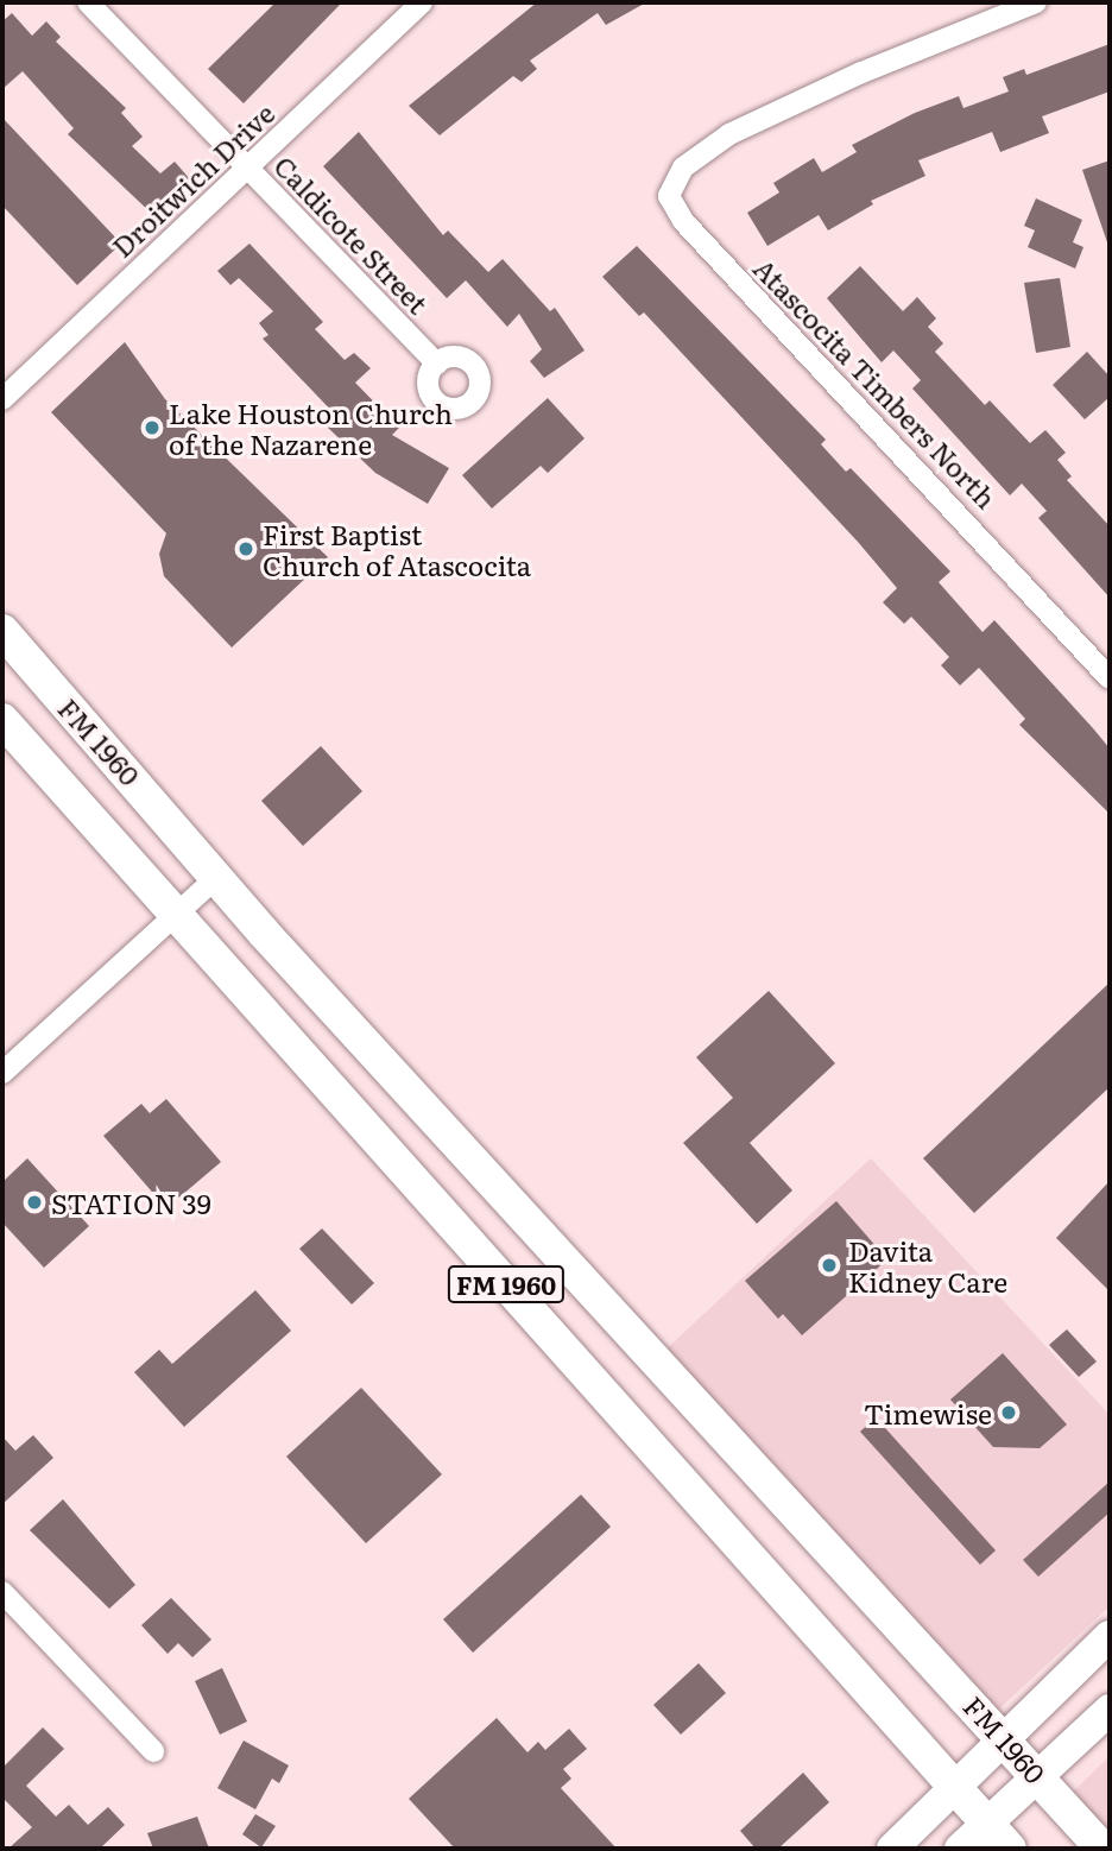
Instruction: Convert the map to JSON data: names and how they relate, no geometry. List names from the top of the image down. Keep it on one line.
{"streets":{"main road":["FM 1960"],"street":["Droitwich Drive","Caldicote Street","Atascocita Timbers North"]},"crossings":[["Droitwich Drive","Caldicote Street"]],"places":["Lake Houston Church of the Nazarene","First Baptist Church of Atascocita","STATION 39","Davita Kidney Care","Timewise"]}
